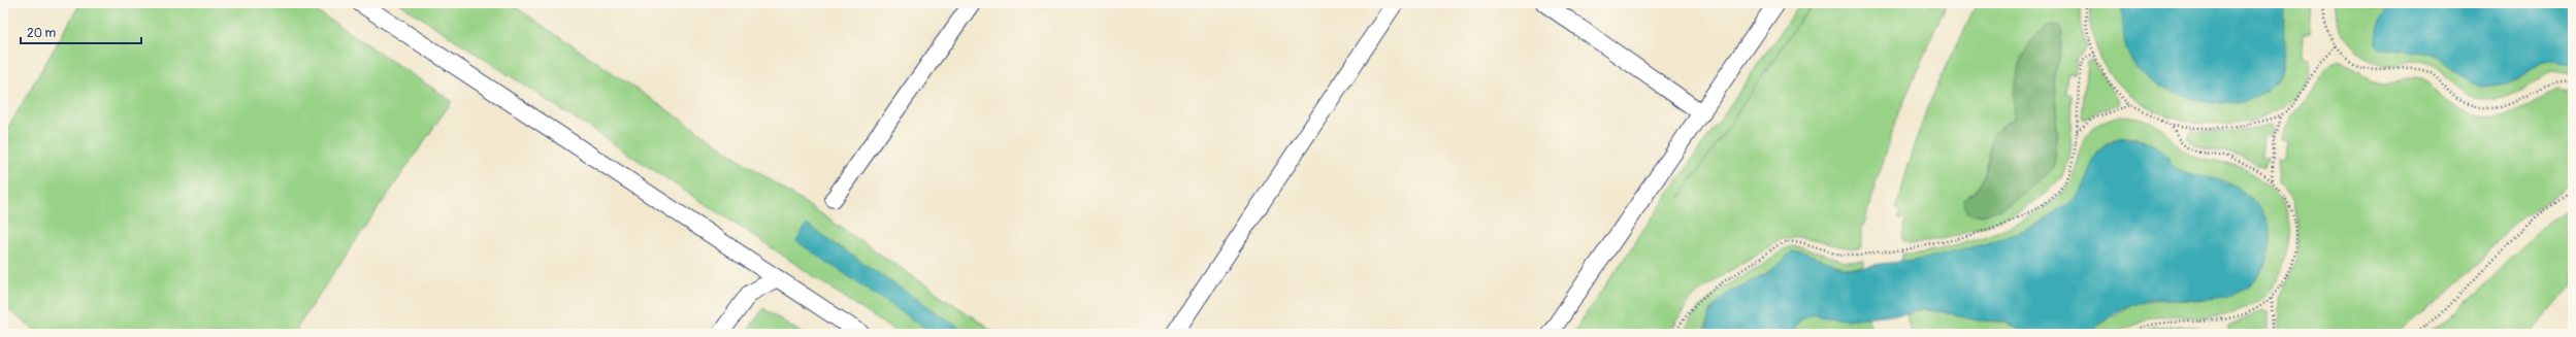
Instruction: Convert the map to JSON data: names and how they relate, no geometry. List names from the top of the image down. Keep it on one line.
{"scale_bar":"20 m"}
